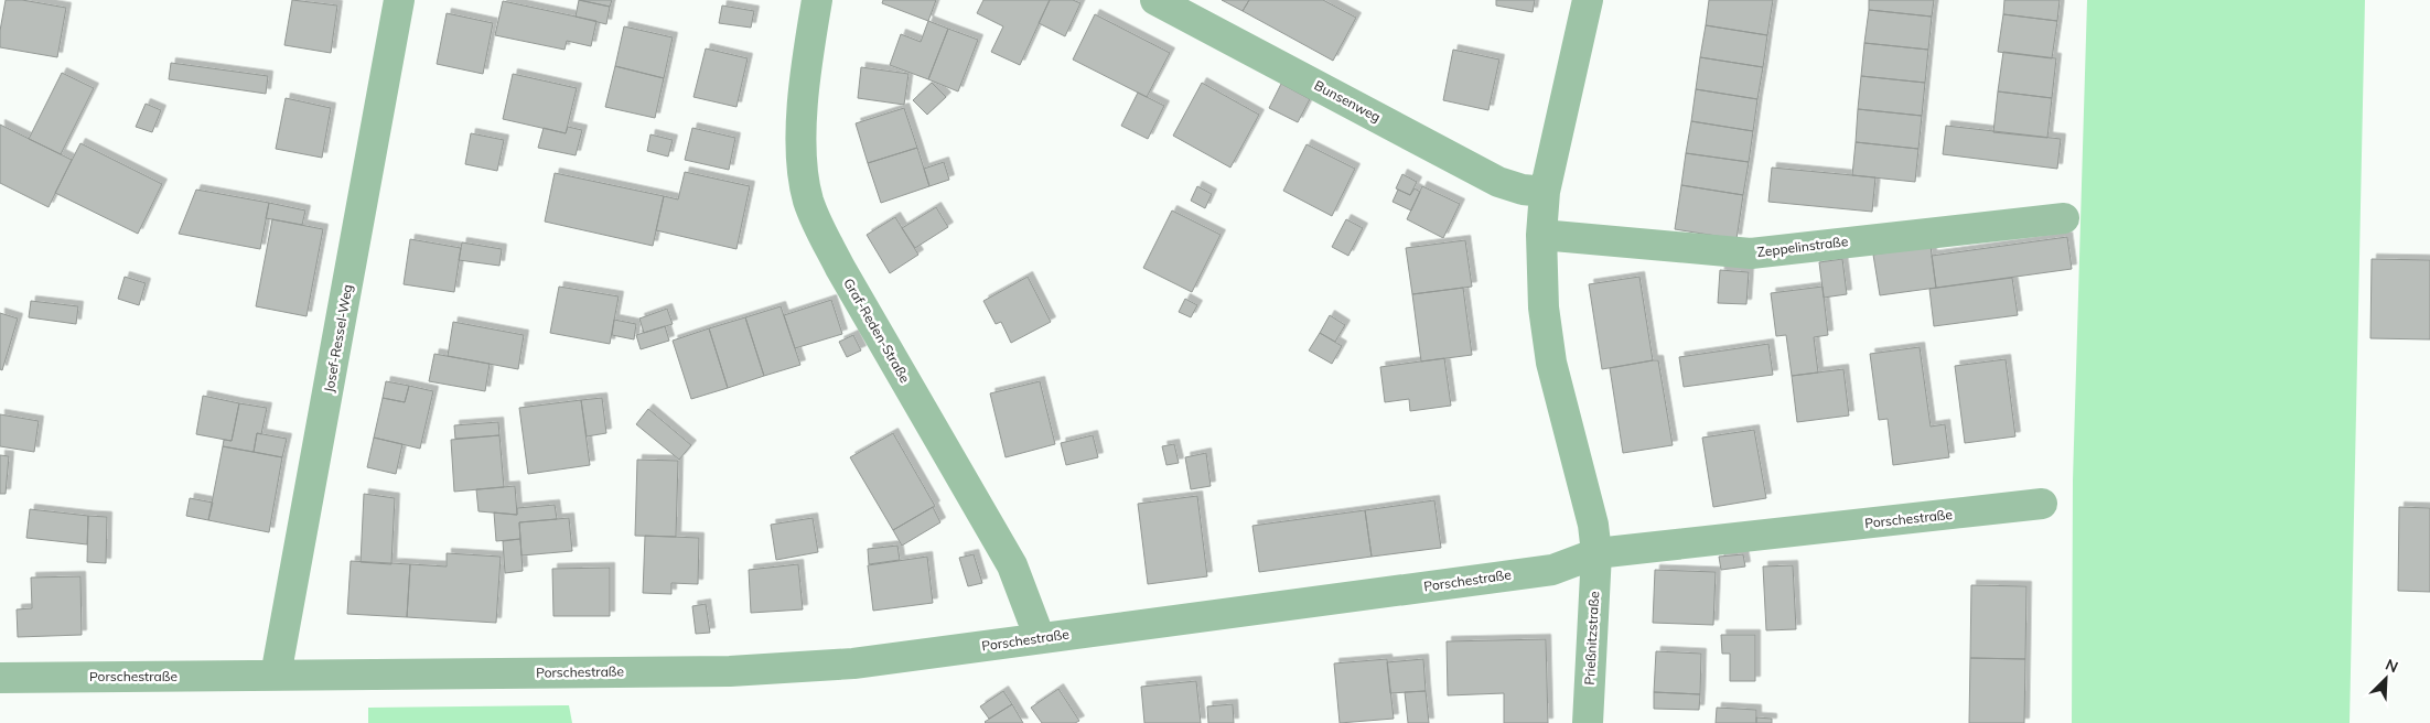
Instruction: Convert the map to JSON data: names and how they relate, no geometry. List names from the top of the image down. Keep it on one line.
{"streets":{"street":["Bunsenweg","Zeppelinstraße","Graf-Reden-Straße","Josef-Ressel-Weg","Porschestraße","Prießnitzstraße"]},"crossings":[["Graf-Reden-Straße","Porschestraße"],["Josef-Ressel-Weg","Porschestraße"],["Porschestraße","Prießnitzstraße"]],"north":"top right"}
